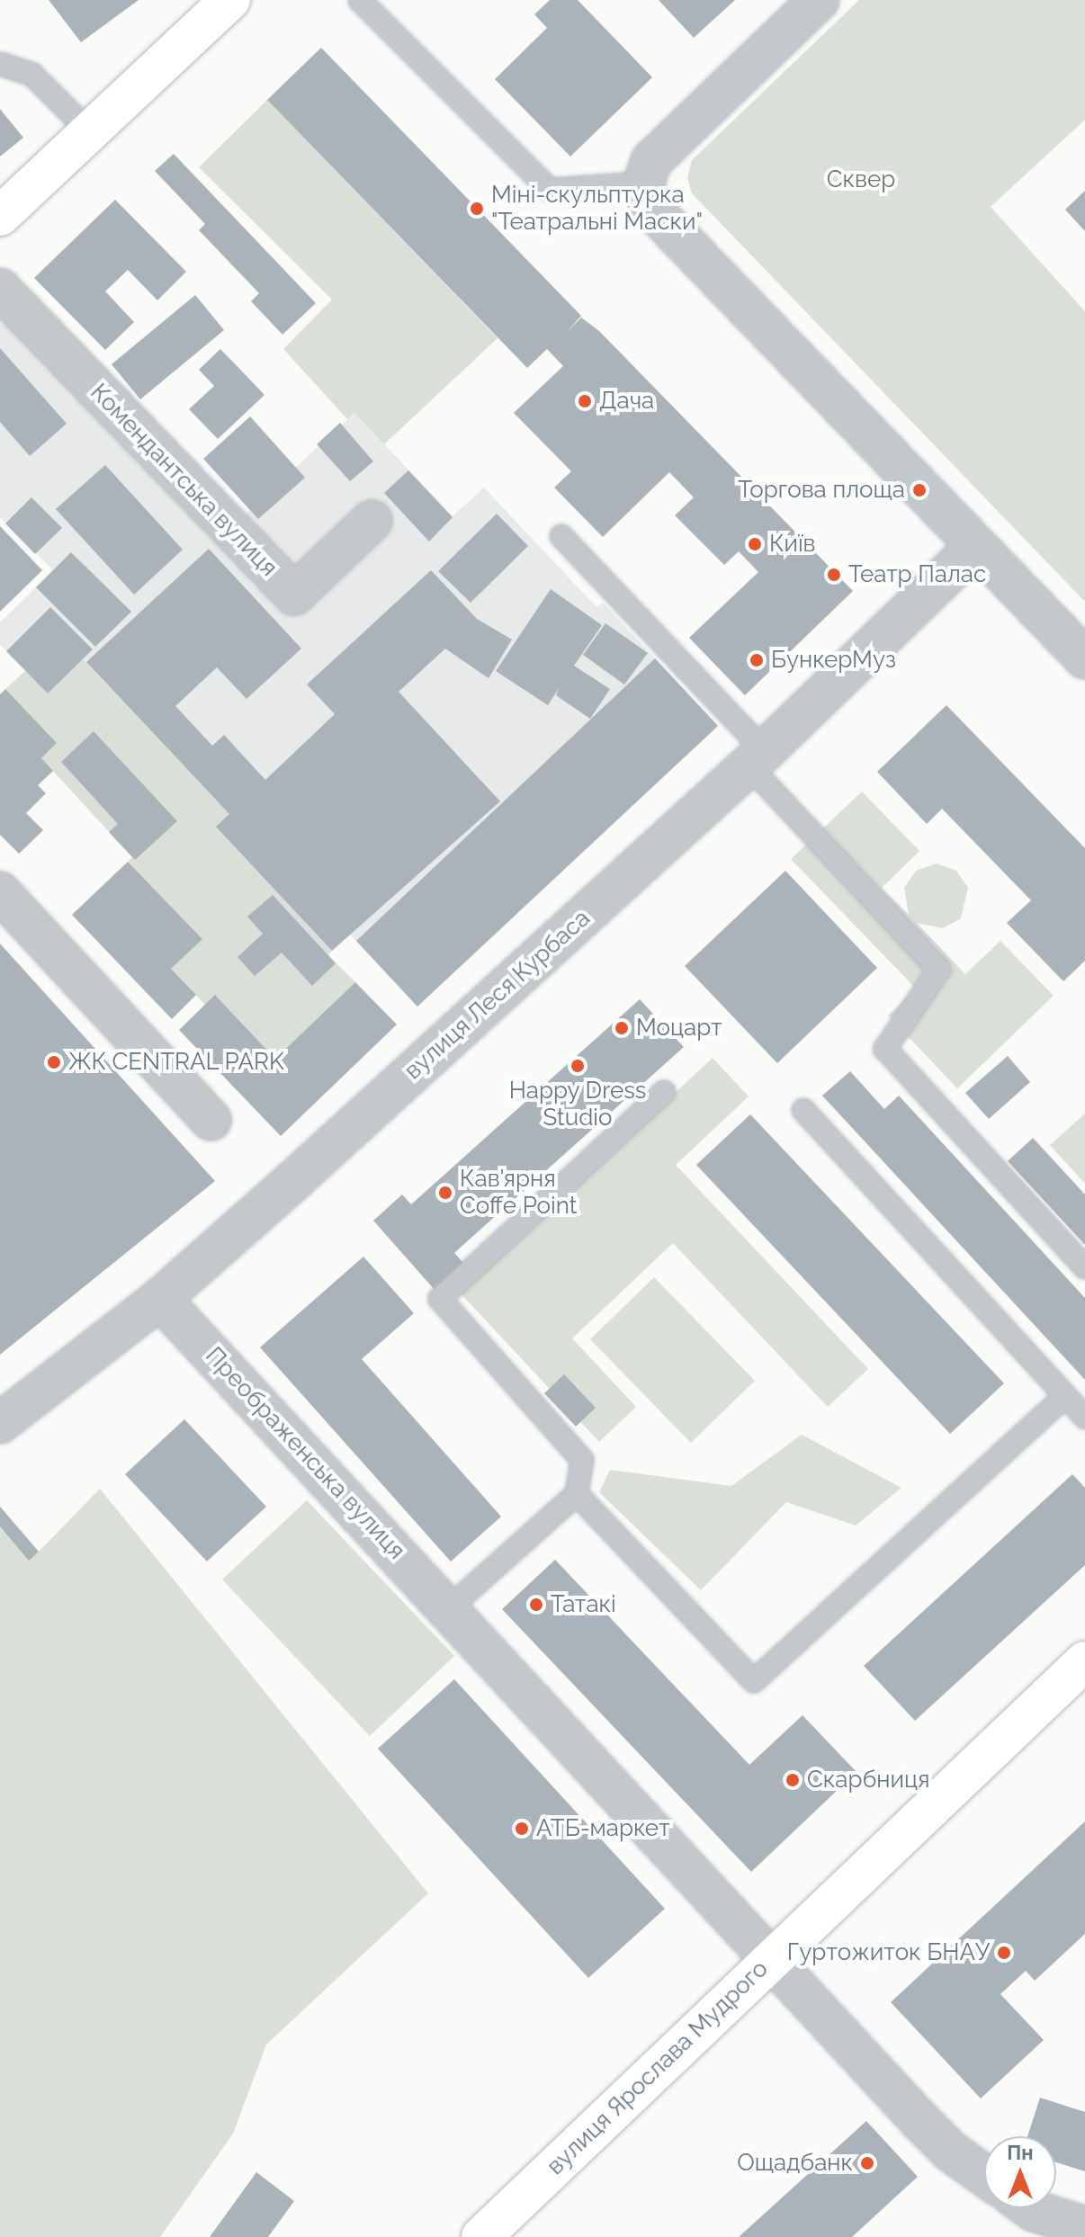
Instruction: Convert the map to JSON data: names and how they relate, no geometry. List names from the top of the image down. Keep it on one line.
{"streets":{"main road":["вулиця Ярослава Мудрого"],"street":["Комендантська вулиця","вулиця Леся Курбаса","Преображенська вулиця"]},"crossings":[["вулиця Леся Курбаса","Преображенська вулиця"],["Преображенська вулиця","вулиця Ярослава Мудрого"]],"parks":["Сквер"],"places":["Міні-скульптурка \"Театральні Маски\"","Дача","Торгова площа","Київ","Театр Палас","БункерМуз","Моцарт","ЖК CENTRAL PARK","Happy Dress Studio","Кав'ярня Coffe Point","Татакі","Скарбниця","АТБ-маркет","Гуртожиток БНАУ","Ощадбанк"],"north":"top"}
